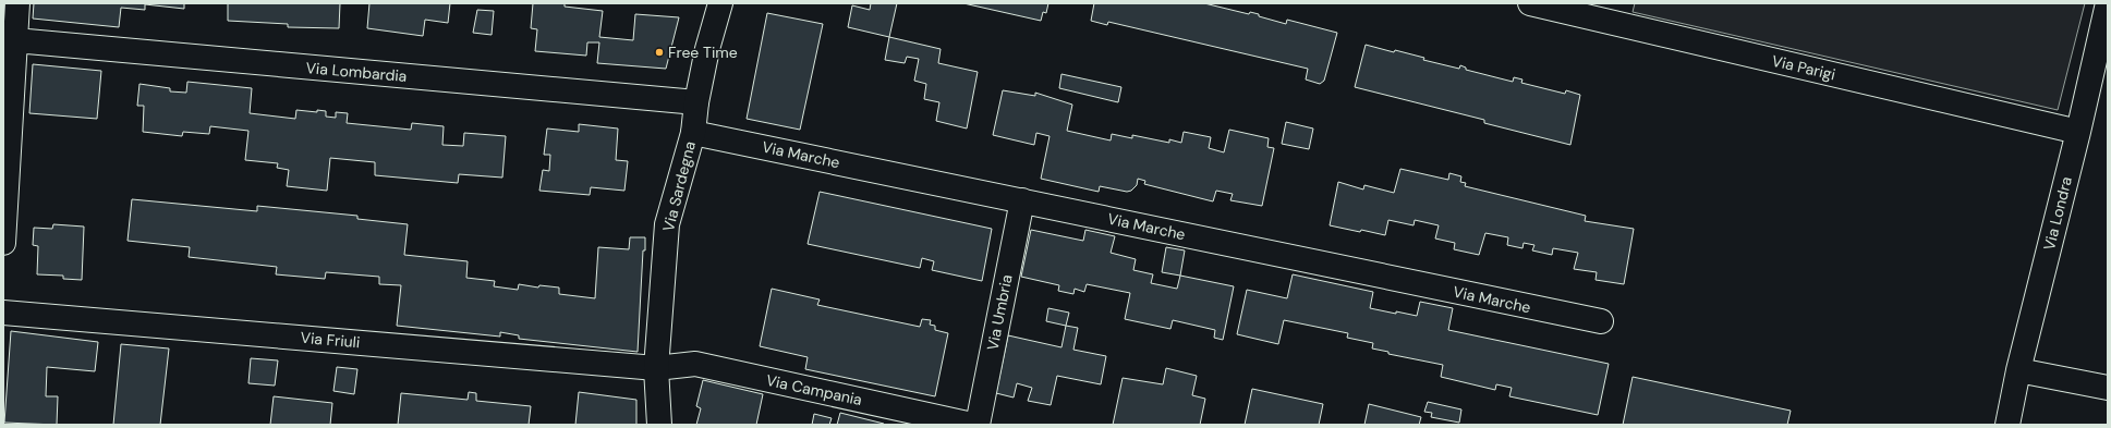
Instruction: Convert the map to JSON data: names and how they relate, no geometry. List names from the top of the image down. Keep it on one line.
{"streets":{"street":["Via Parigi","Via Lombardia","Via Marche","Via Sardegna","Via Londra","Via Umbria","Via Friuli","Via Campania"]},"crossings":[["Via Parigi","Via Londra"],["Via Lombardia","Via Sardegna"],["Via Marche","Via Sardegna"],["Via Marche","Via Umbria"],["Via Sardegna","Via Friuli"],["Via Sardegna","Via Campania"],["Via Friuli","Via Campania"]],"places":["Free Time"]}
